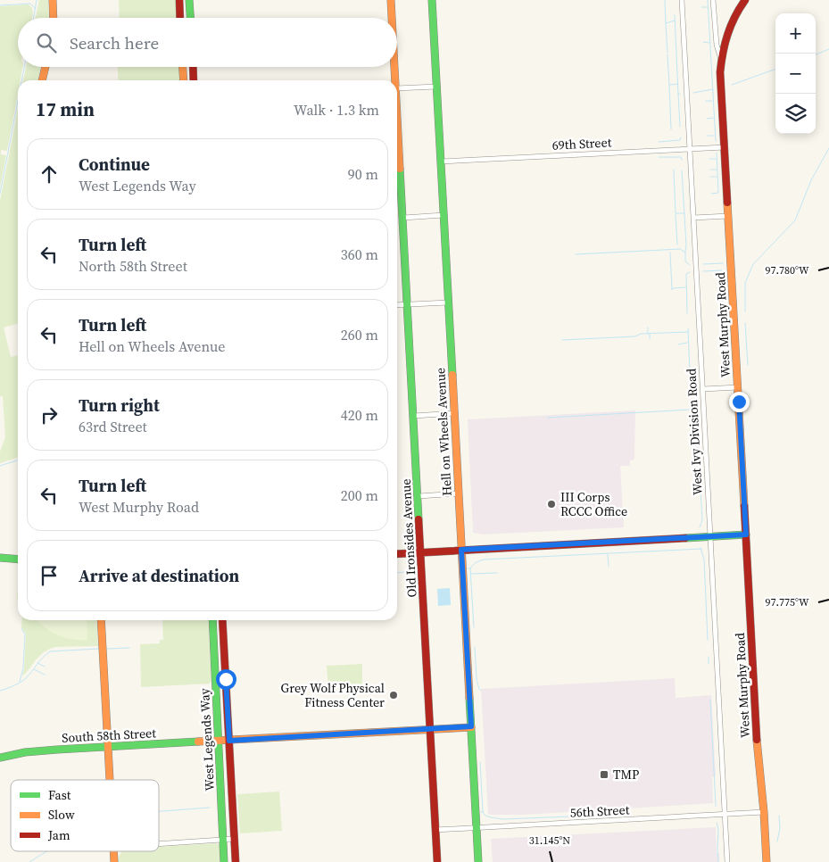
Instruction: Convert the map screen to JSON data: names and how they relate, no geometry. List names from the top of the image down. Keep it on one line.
{"streets":{"street":["69th Street","West Murphy Road","Hell on Wheels Avenue","West Ivy Division Road","Old Ironsides Avenue","South 58th Street","West Legends Way","56th Street"]},"crossings":[["69th Street","West Murphy Road"],["69th Street","Hell on Wheels Avenue"],["69th Street","West Ivy Division Road"],["West Murphy Road","56th Street"],["Hell on Wheels Avenue","South 58th Street"],["Hell on Wheels Avenue","56th Street"],["West Ivy Division Road","56th Street"],["Old Ironsides Avenue","South 58th Street"],["Old Ironsides Avenue","56th Street"],["South 58th Street","West Legends Way"]],"places":{"other":["III Corps RCCC Office","Grey Wolf Physical Fitness Center"],"transit":["TMP"]},"legend":["Fast","Slow","Jam"],"page":{"map_buttons":["+","−"],"search":"Search here","heading":["17 min","Walk · 1.3 km"],"list":[["Continue","West Legends Way","90 m"],["Turn left","North 58th Street","360 m"],["Turn left","Hell on Wheels Avenue","260 m"],["Turn right","63rd Street","420 m"],["Turn left","West Murphy Road","200 m"],"Arrive at destination"]},"coordinates":["97.780°W","97.775°W","31.145°N"]}
